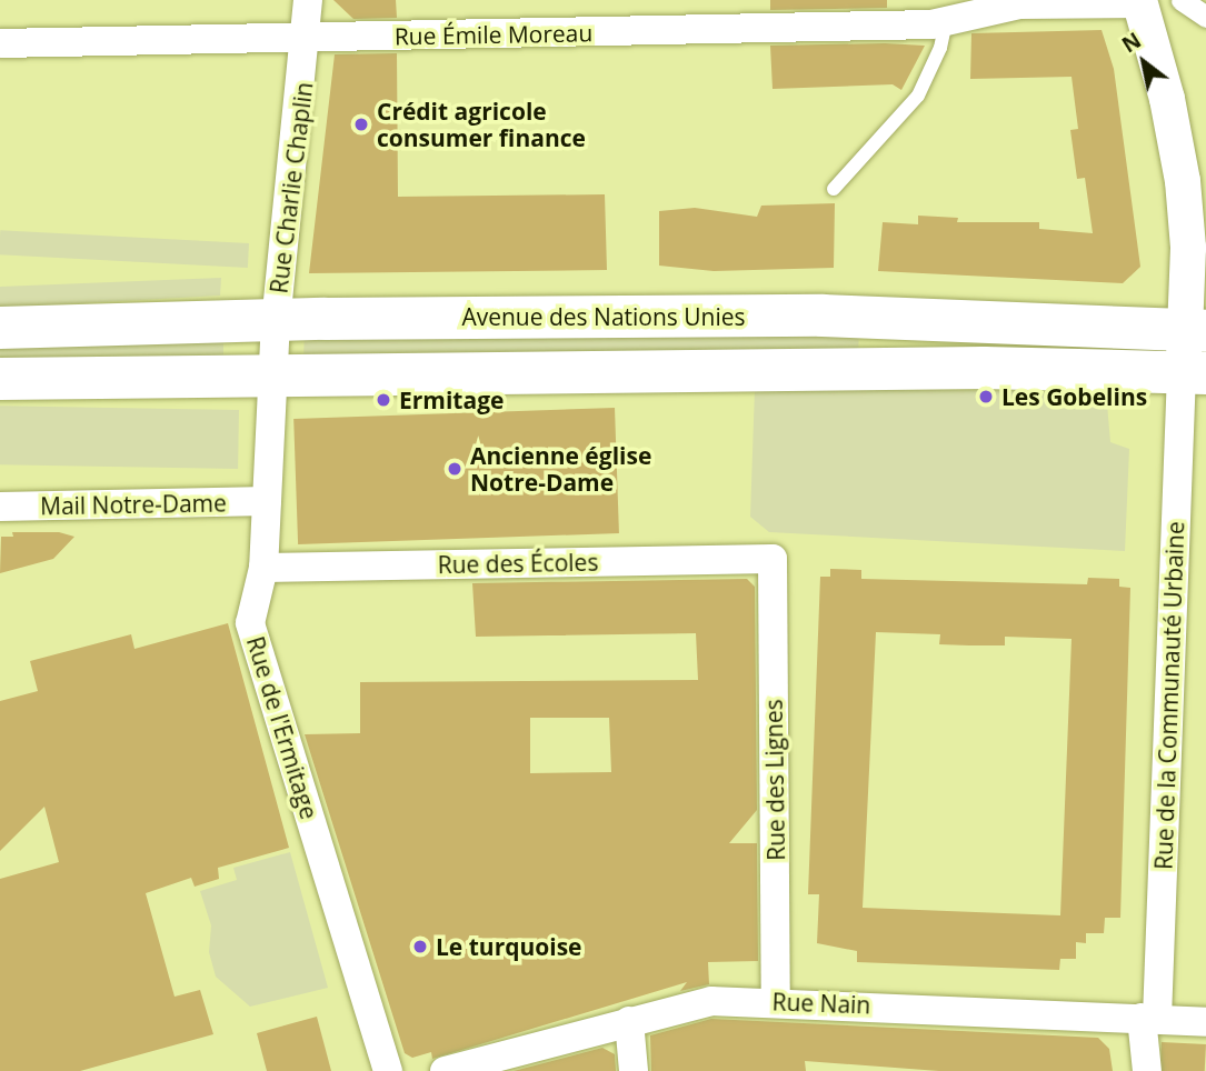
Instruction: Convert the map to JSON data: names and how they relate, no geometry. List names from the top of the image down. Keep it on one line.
{"streets":{"main road":["Avenue des Nations Unies"],"street":["Rue Émile Moreau","Rue Charlie Chaplin","Mail Notre-Dame","Rue des Écoles","Rue de la Communauté Urbaine","Rue de l'Ermitage","Rue des Lignes","Rue Nain"]},"crossings":[["Rue Émile Moreau","Rue Charlie Chaplin"],["Rue Charlie Chaplin","Avenue des Nations Unies"],["Rue Charlie Chaplin","Rue de l'Ermitage"],["Mail Notre-Dame","Rue de l'Ermitage"],["Rue des Écoles","Rue de l'Ermitage"],["Rue des Écoles","Rue des Lignes"],["Rue de la Communauté Urbaine","Rue Nain"],["Rue des Lignes","Rue Nain"]],"places":["Crédit agricole consumer finance","Les Gobelins","Ermitage","Ancienne église Notre-Dame","Le turquoise"],"north":"top left"}
